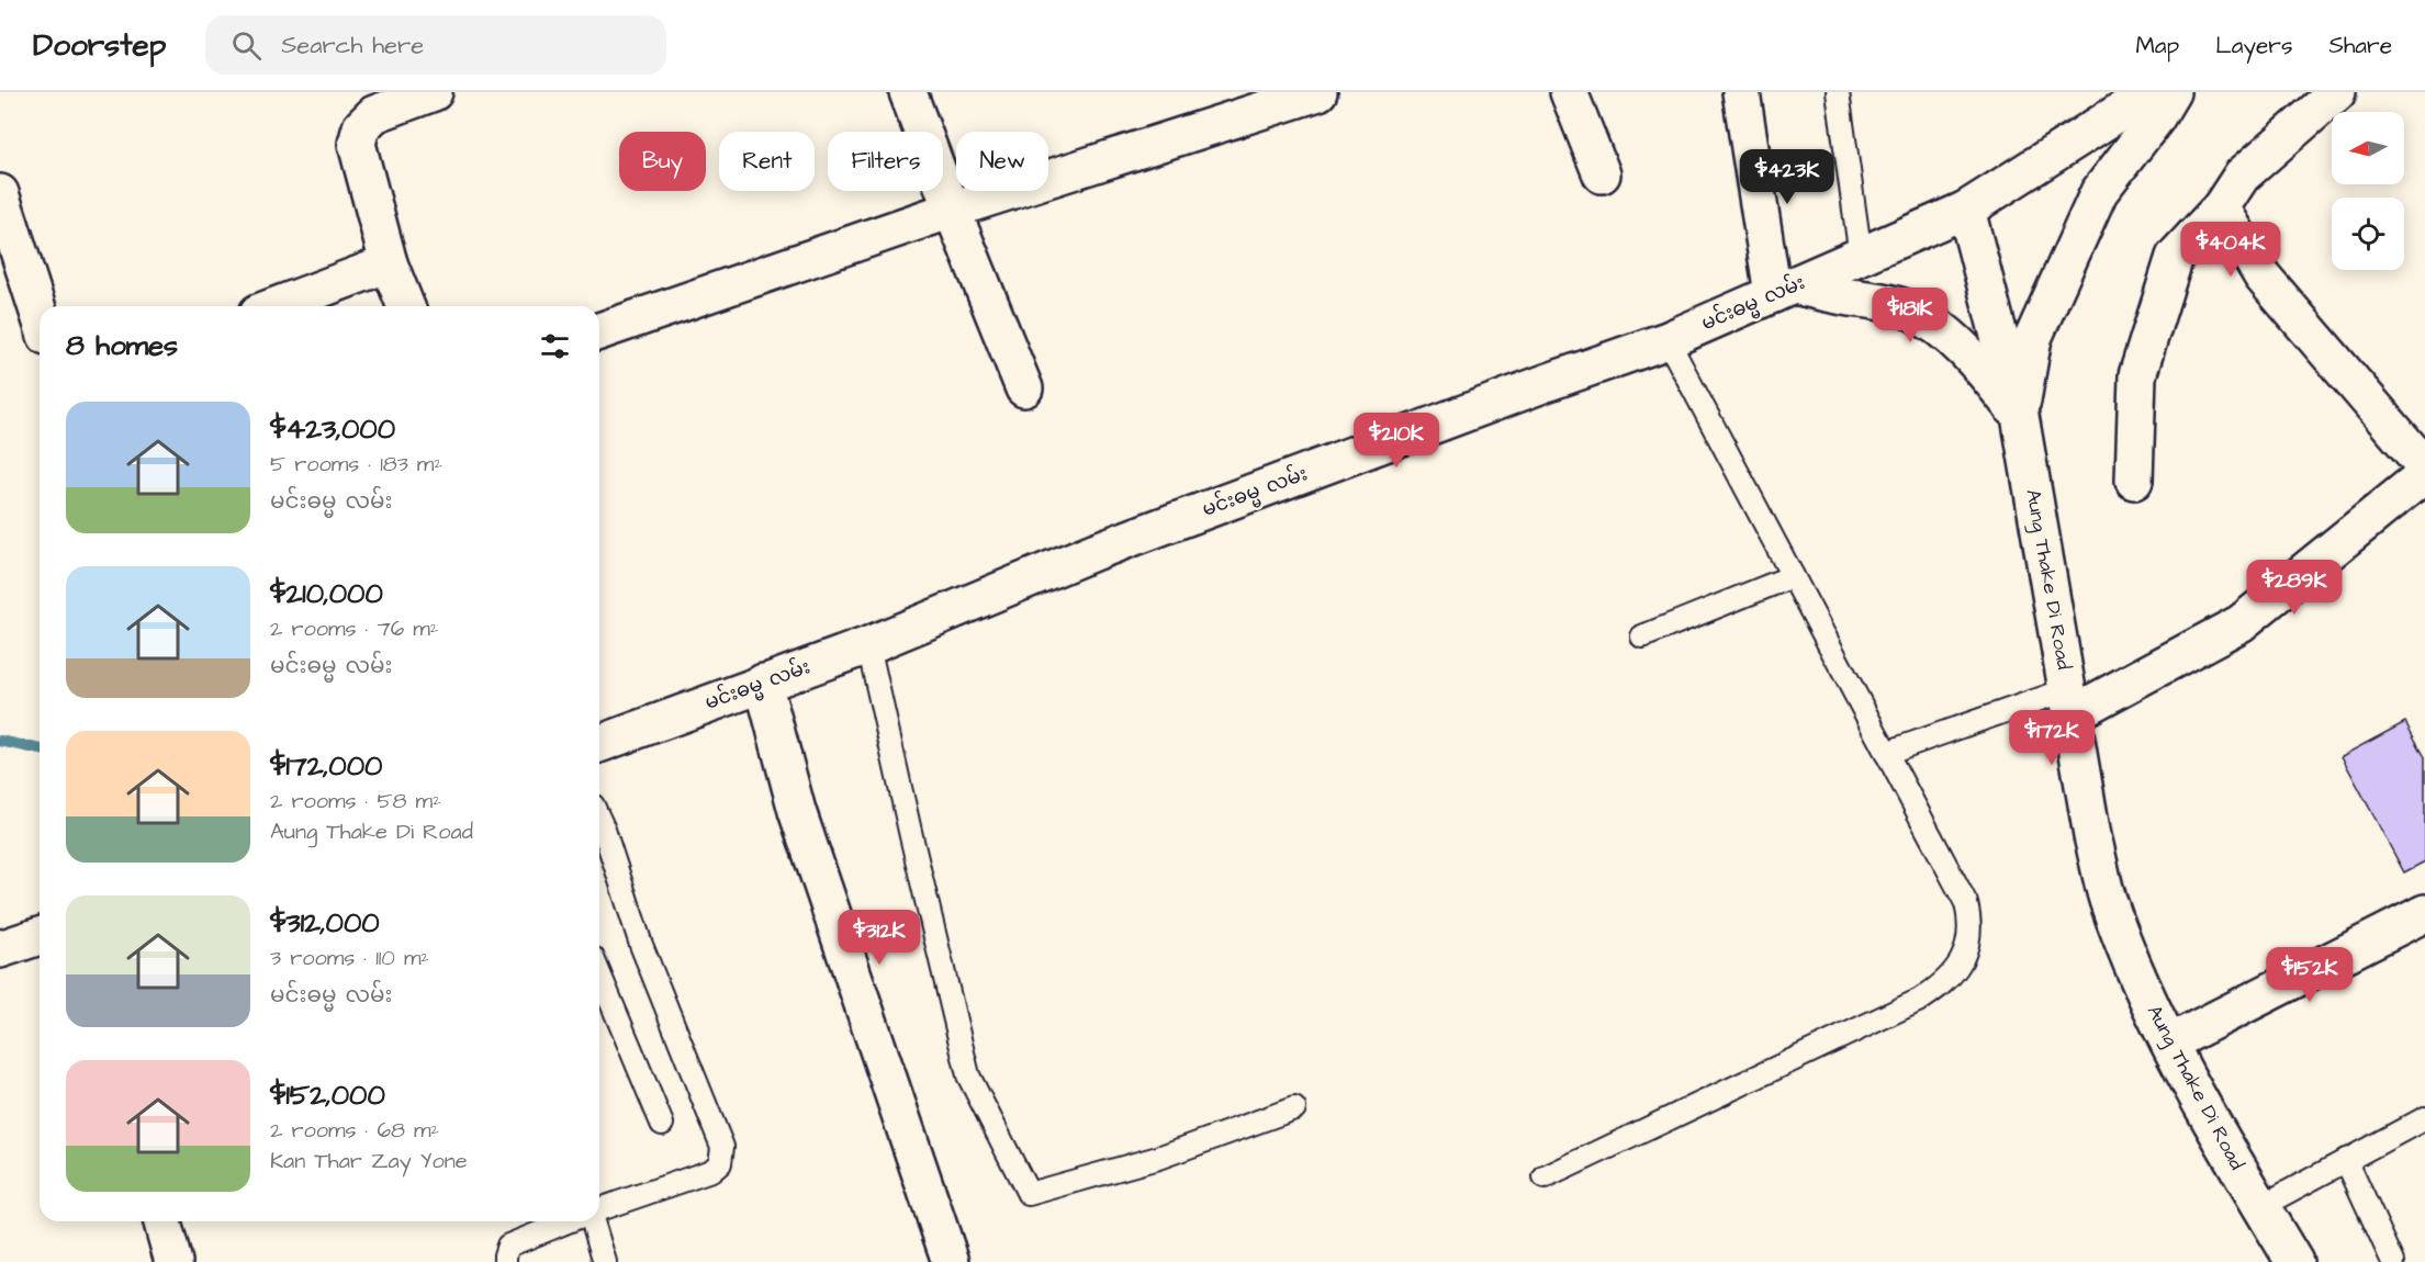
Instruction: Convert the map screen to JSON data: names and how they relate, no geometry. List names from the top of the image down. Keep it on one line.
{"streets":{"street":["မင်းဓမ္မ လမ်း","Aung Thake Di Road"]},"crossings":[["မင်းဓမ္မ လမ်း","Aung Thake Di Road"]],"north":"left","page":{"header":"Doorstep","search":"Search here","nav":["Map","Layers","Share"],"chip":["Buy","Rent","Filters","New"],"price":["$423K","$404K","$181K","$210K","$289K","$172K","$312K","$152K"],"heading":"8 homes","list":[{"name":"$423,000","note":"5 rooms · 183 m² · မင်းဓမ္မ လမ်း"},{"name":"$210,000","note":"2 rooms · 76 m² · မင်းဓမ္မ လမ်း"},{"name":"$172,000","note":"2 rooms · 58 m² · Aung Thake Di Road"},{"name":"$312,000","note":"3 rooms · 110 m² · မင်းဓမ္မ လမ်း"},{"name":"$152,000","note":"2 rooms · 68 m² · Kan Thar Zay Yone"}]}}
